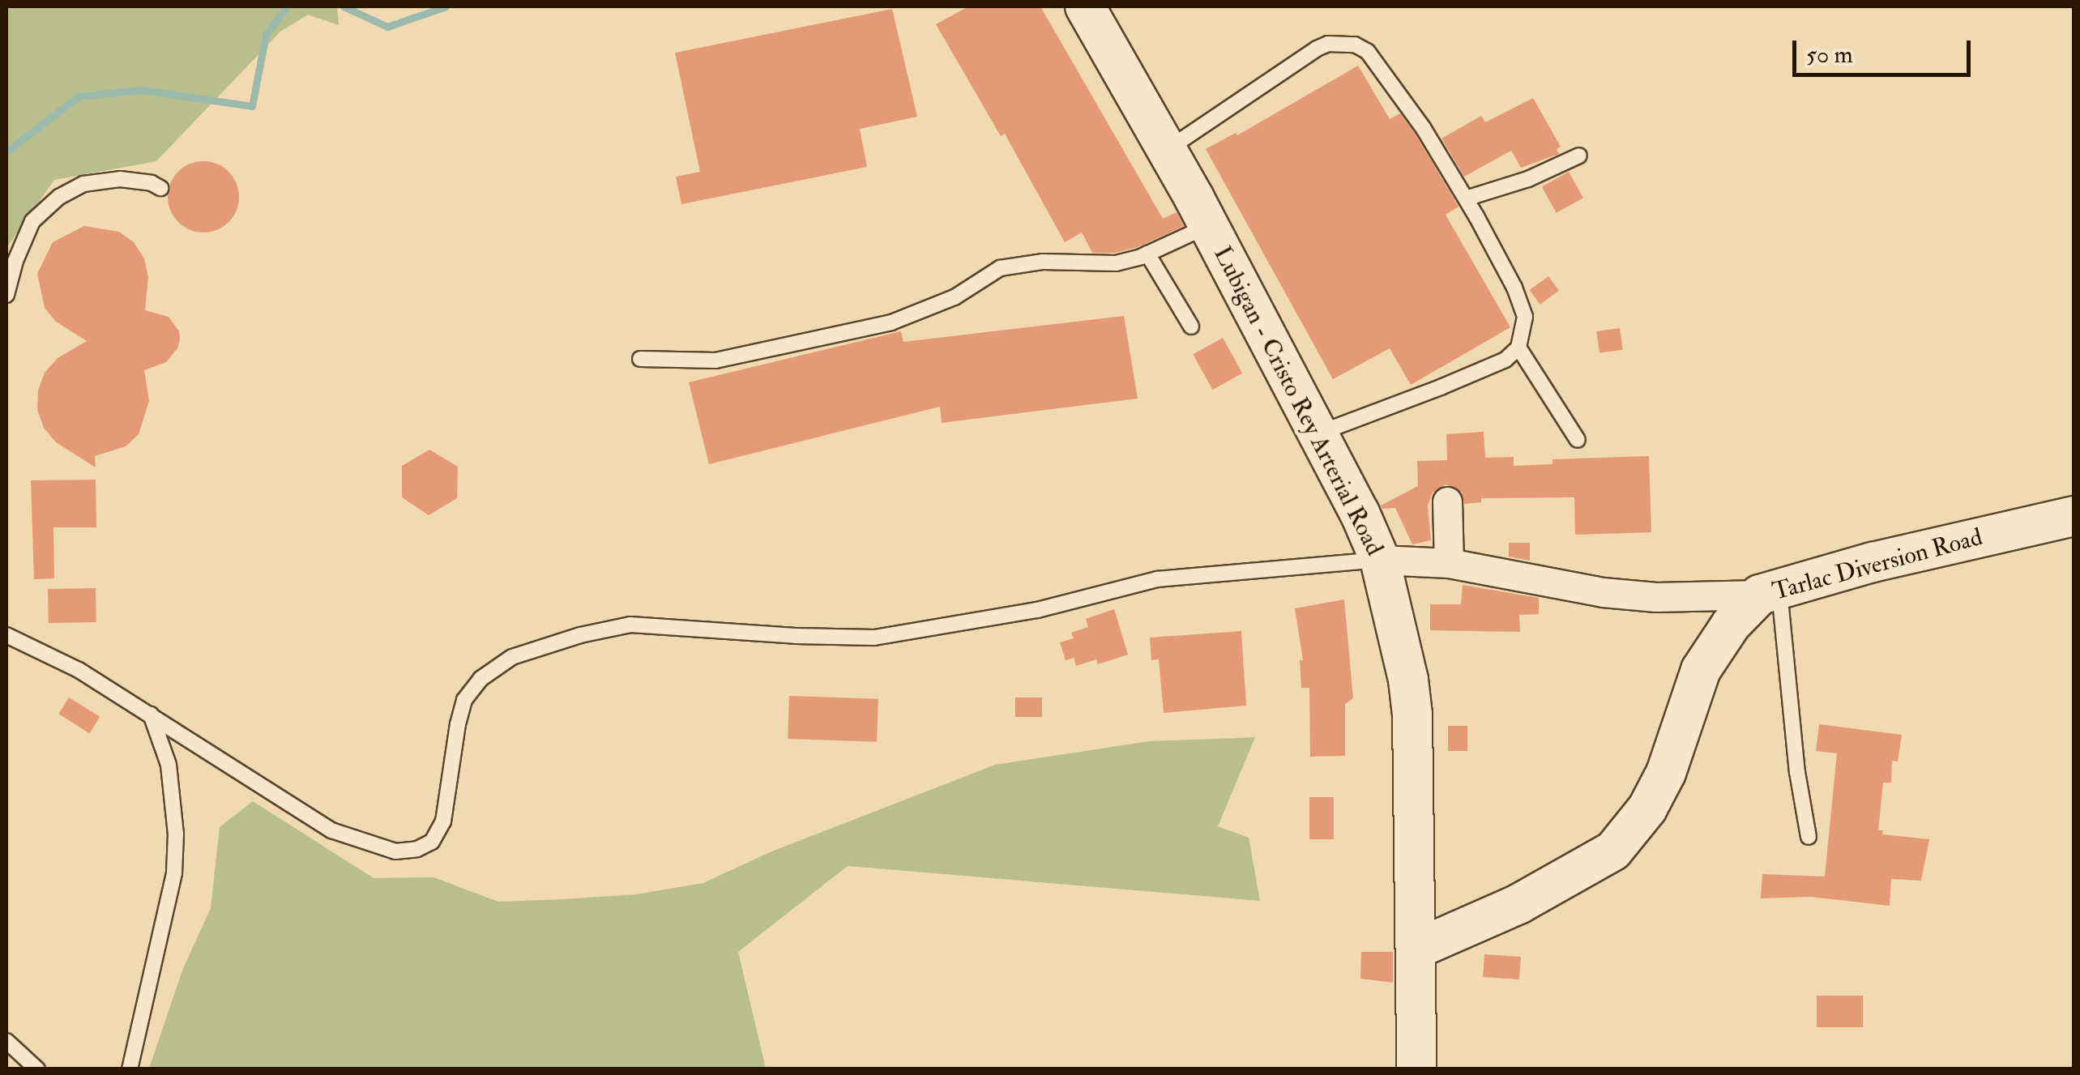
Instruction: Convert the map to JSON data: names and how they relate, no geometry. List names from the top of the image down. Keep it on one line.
{"streets":{"main road":["Lubigan - Cristo Rey Arterial Road","Tarlac Diversion Road"]},"crossings":[["Lubigan - Cristo Rey Arterial Road","Tarlac Diversion Road"]],"scale_bar":"50 m"}
